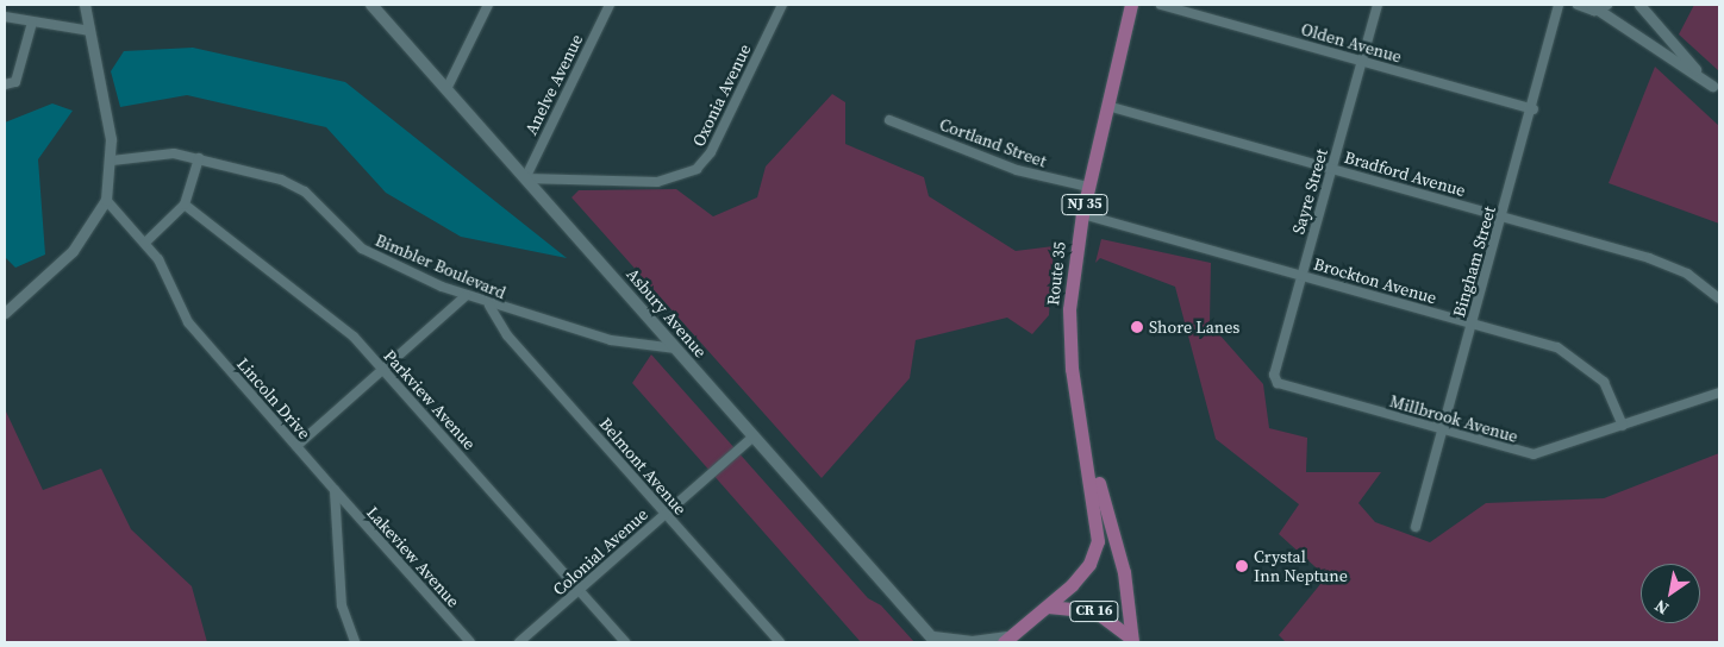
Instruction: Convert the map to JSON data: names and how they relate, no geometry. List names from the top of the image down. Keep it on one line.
{"streets":{"main road":["NJ 35","Route 35","Asbury Avenue","CR 16"],"street":["Olden Avenue","Anelve Avenue","Oxonia Avenue","Cortland Street","Bradford Avenue","Sayre Street","Bingham Street","Bimbler Boulevard","Brockton Avenue","Lincoln Drive","Parkview Avenue","Millbrook Avenue","Belmont Avenue","Colonial Avenue","Lakeview Avenue"]},"crossings":[["Olden Avenue","Sayre Street"],["Olden Avenue","Bingham Street"],["Anelve Avenue","Oxonia Avenue"],["Anelve Avenue","Asbury Avenue"],["Oxonia Avenue","Asbury Avenue"],["Cortland Street","Route 35"],["Bradford Avenue","Sayre Street"],["Bradford Avenue","Bingham Street"],["Bradford Avenue","Route 35"],["Sayre Street","Brockton Avenue"],["Sayre Street","Millbrook Avenue"],["NJ 35","Route 35"],["NJ 35","CR 16"],["Bingham Street","Brockton Avenue"],["Bingham Street","Millbrook Avenue"],["Bimbler Boulevard","Asbury Avenue"],["Bimbler Boulevard","Belmont Avenue"],["Route 35","Brockton Avenue"],["Brockton Avenue","Millbrook Avenue"],["Asbury Avenue","Colonial Avenue"],["Lincoln Drive","Lakeview Avenue"],["Parkview Avenue","Colonial Avenue"],["Belmont Avenue","Colonial Avenue"]],"places":["Shore Lanes","Crystal Inn Neptune"],"north":"bottom left"}
